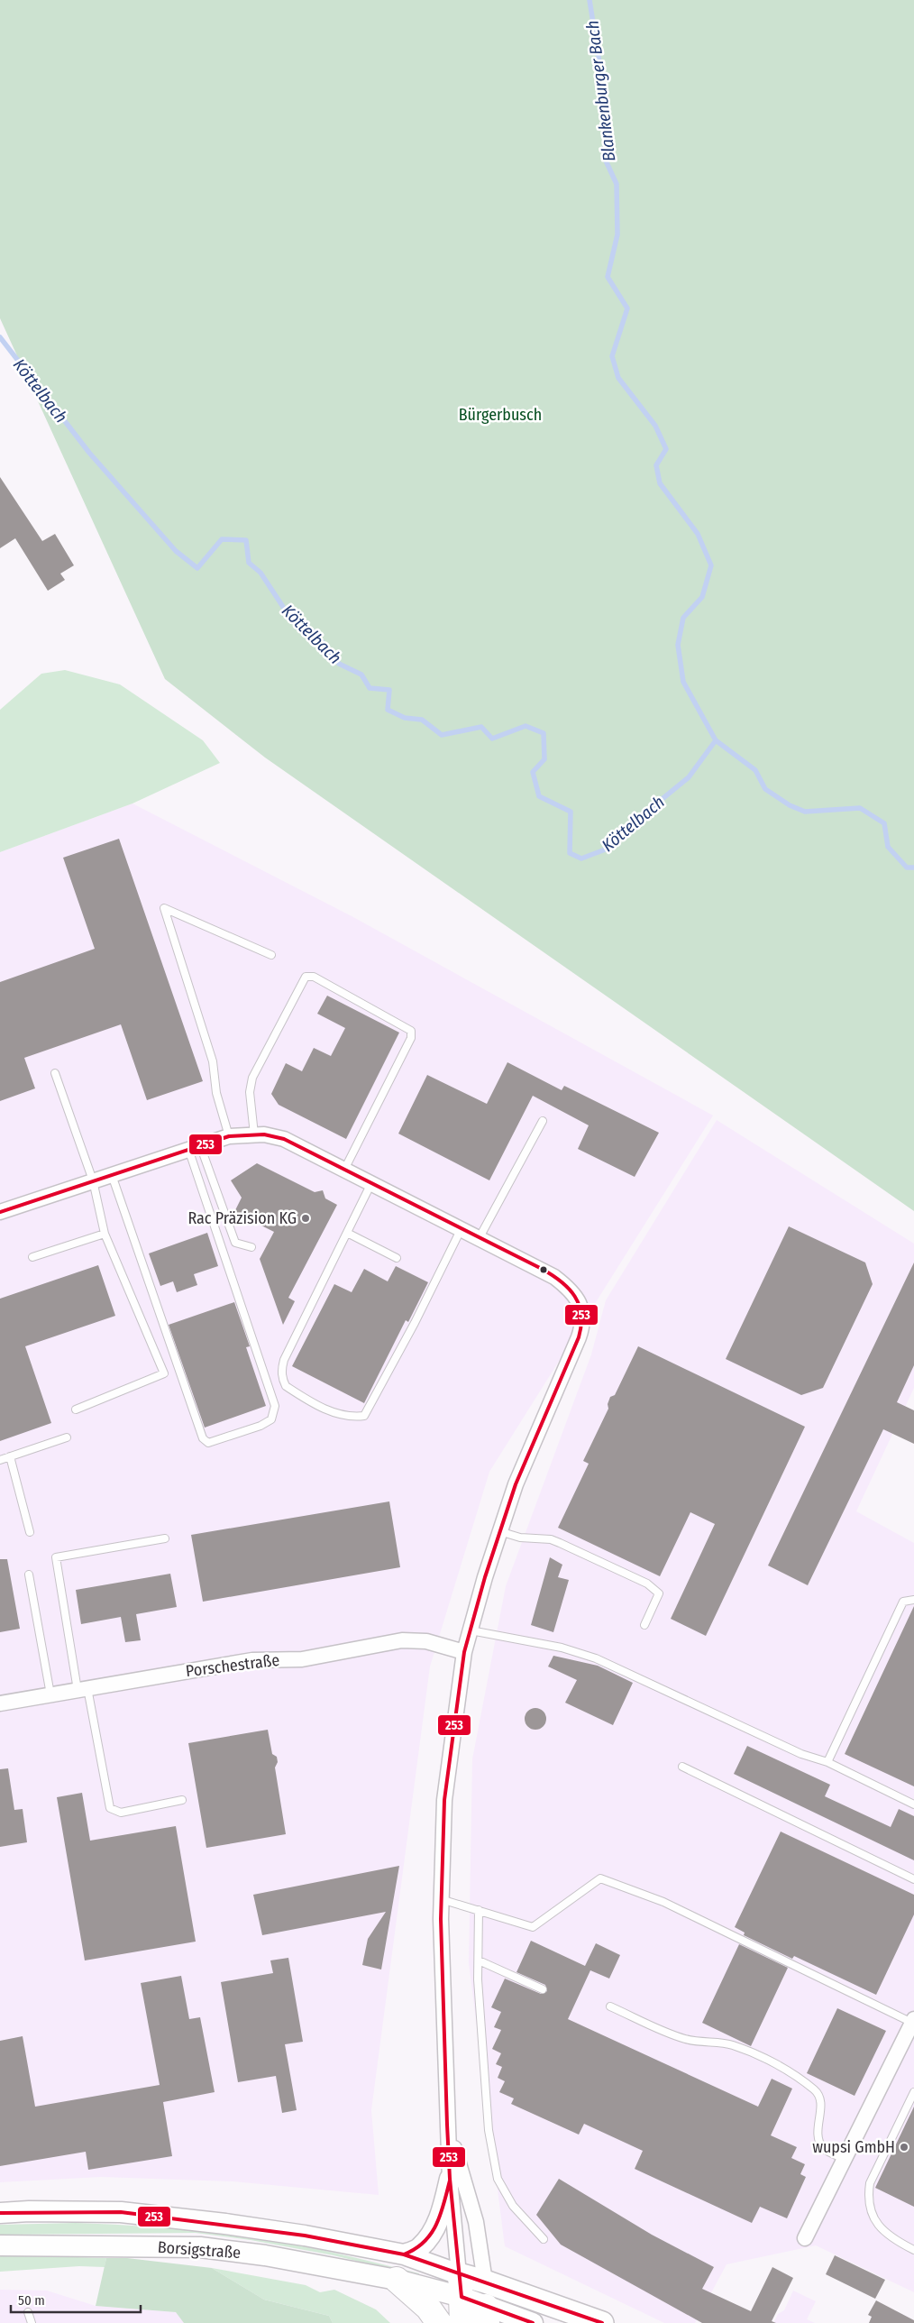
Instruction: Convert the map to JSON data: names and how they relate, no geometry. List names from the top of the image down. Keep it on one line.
{"streets":{"main road":["Borsigstraße"],"street":["Porschestraße"]},"water":["Blankenburger Bach","Köttelbach"],"parks":["Bürgerbusch"],"places":["Rac Präzision KG","wupsi GmbH"],"lines":["transit line 253"],"scale_bar":"50 m"}
